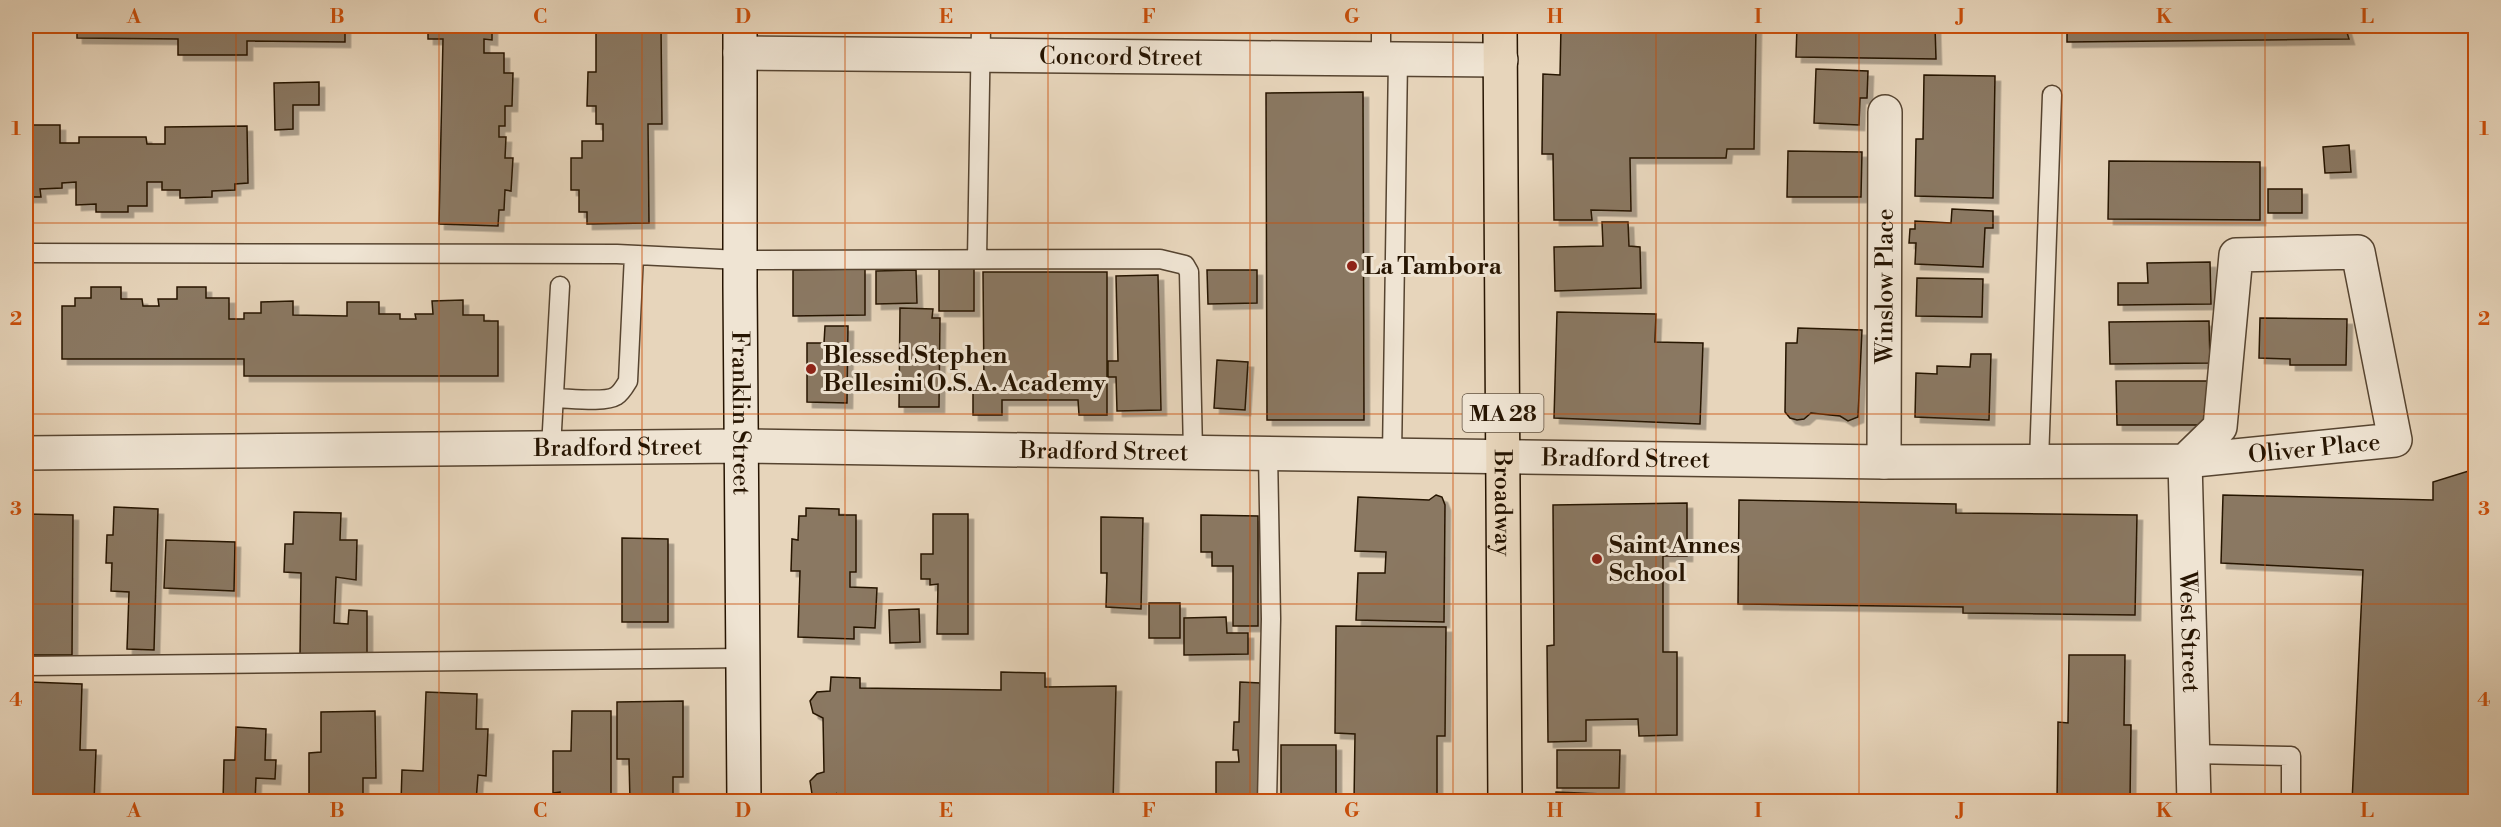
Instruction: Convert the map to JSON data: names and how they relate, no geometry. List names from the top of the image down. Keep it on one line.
{"streets":{"main road":["MA 28","Broadway"],"street":["Concord Street","Winslow Place","Franklin Street","Bradford Street","Oliver Place","West Street"]},"crossings":[["Concord Street","Franklin Street"],["Concord Street","Broadway"],["Winslow Place","Bradford Street"],["Franklin Street","Bradford Street"],["Bradford Street","Oliver Place"],["Bradford Street","Broadway"],["Bradford Street","West Street"],["Oliver Place","West Street"]],"places":["La Tambora","Blessed Stephen Bellesini O.S.A. Academy","Saint Annes School"],"grid":{"columns":["A","B","C","D","E","F","G","H","I","J","K","L"],"rows":["1","2","3","4"]}}
